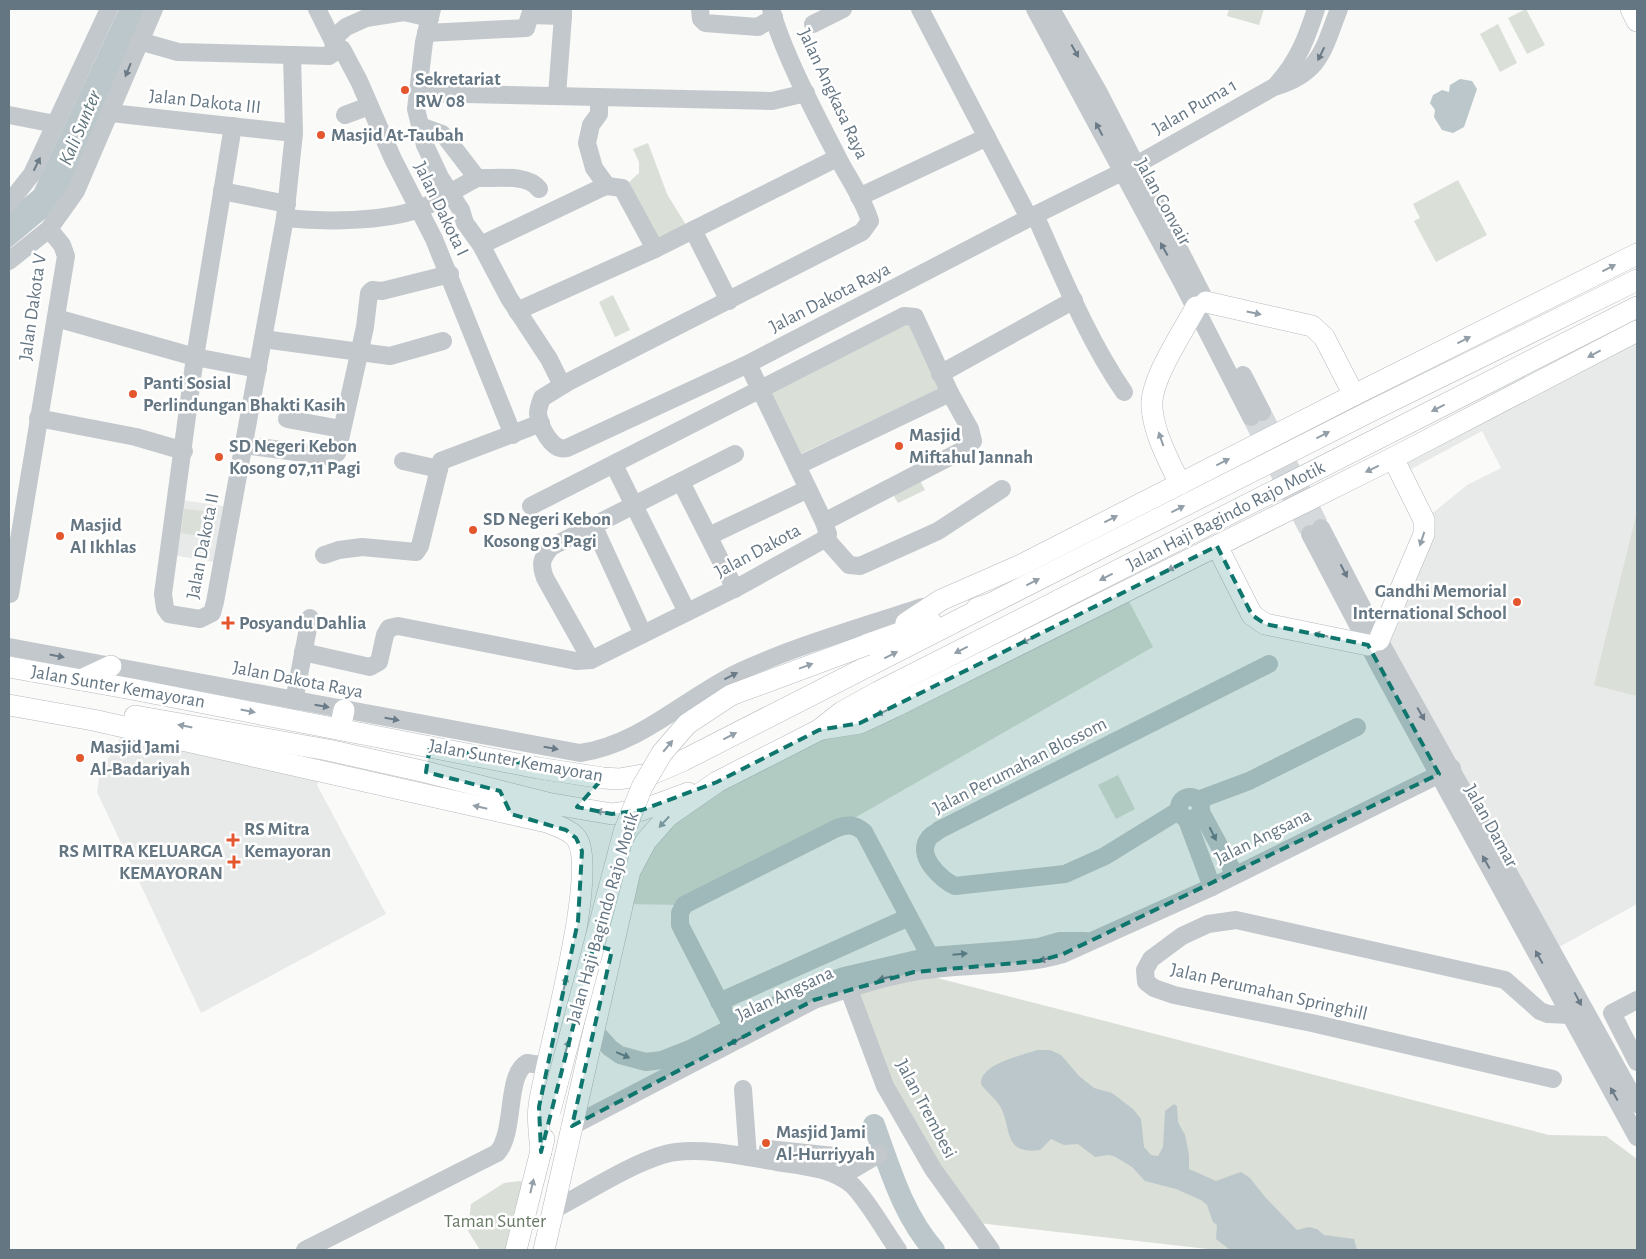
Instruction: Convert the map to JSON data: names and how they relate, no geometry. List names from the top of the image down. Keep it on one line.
{"streets":{"main road":["Jalan Haji Bagindo Rajo Motik","Jalan Sunter Kemayoran"],"street":["Jalan Angkasa Raya","Jalan Dakota III","Jalan Puma 1","Jalan Convair","Jalan Dakota I","Jalan Dakota Raya","Jalan Dakota V","Jalan Dakota II","Jalan Dakota","Jalan Perumahan Blossom","Jalan Damar","Jalan Angsana","Jalan Perumahan Springhill","Jalan Trembesi"]},"crossings":[["Jalan Dakota III","Jalan Dakota II"],["Jalan Puma 1","Jalan Convair"],["Jalan Puma 1","Jalan Dakota Raya"],["Jalan Convair","Jalan Dakota Raya"],["Jalan Dakota Raya","Jalan Haji Bagindo Rajo Motik"],["Jalan Dakota Raya","Jalan Dakota"],["Jalan Dakota Raya","Jalan Sunter Kemayoran"],["Jalan Haji Bagindo Rajo Motik","Jalan Sunter Kemayoran"],["Jalan Haji Bagindo Rajo Motik","Jalan Angsana"],["Jalan Damar","Jalan Angsana"],["Jalan Damar","Jalan Perumahan Springhill"],["Jalan Angsana","Jalan Trembesi"]],"water":["Kali Sunter"],"parks":["Taman Sunter"],"places":{"other":["Sekretariat RW 08","Masjid At-Taubah","Panti Sosial Perlindungan Bhakti Kasih","Masjid Miftahul Jannah","SD Negeri Kebon Kosong 07,11 Pagi","SD Negeri Kebon Kosong 03 Pagi","Masjid Al Ikhlas","Gandhi Memorial International School","Masjid Jami Al-Badariyah","Masjid Jami Al-Hurriyyah"],"health":["Posyandu Dahlia","RS Mitra Kemayoran","RS MITRA KELUARGA KEMAYORAN"]}}
